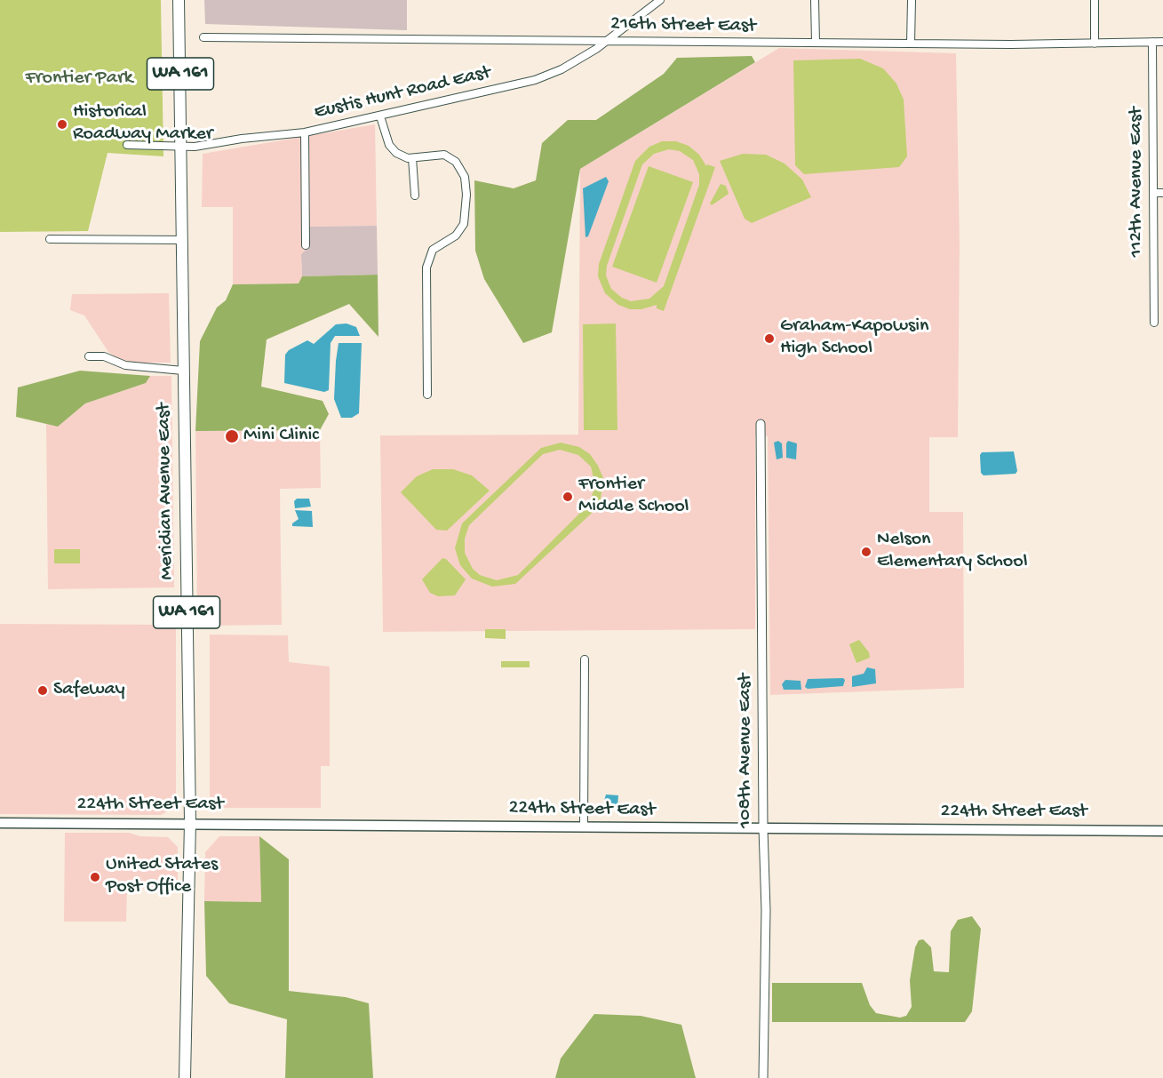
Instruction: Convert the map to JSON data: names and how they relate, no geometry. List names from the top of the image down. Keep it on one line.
{"streets":{"main road":["WA 161","Meridian Avenue East","224th Street East"],"street":["216th Street East","Eustis Hunt Road East","112th Avenue East","108th Avenue East"]},"crossings":[["216th Street East","Eustis Hunt Road East"],["216th Street East","112th Avenue East"],["Eustis Hunt Road East","Meridian Avenue East"],["Meridian Avenue East","224th Street East"],["108th Avenue East","224th Street East"]],"parks":["Frontier Park"],"places":["Historical Roadway Marker","Graham-Kapowsin High School","Mini Clinic","Frontier Middle School","Nelson Elementary School","Safeway","United States Post Office"]}
